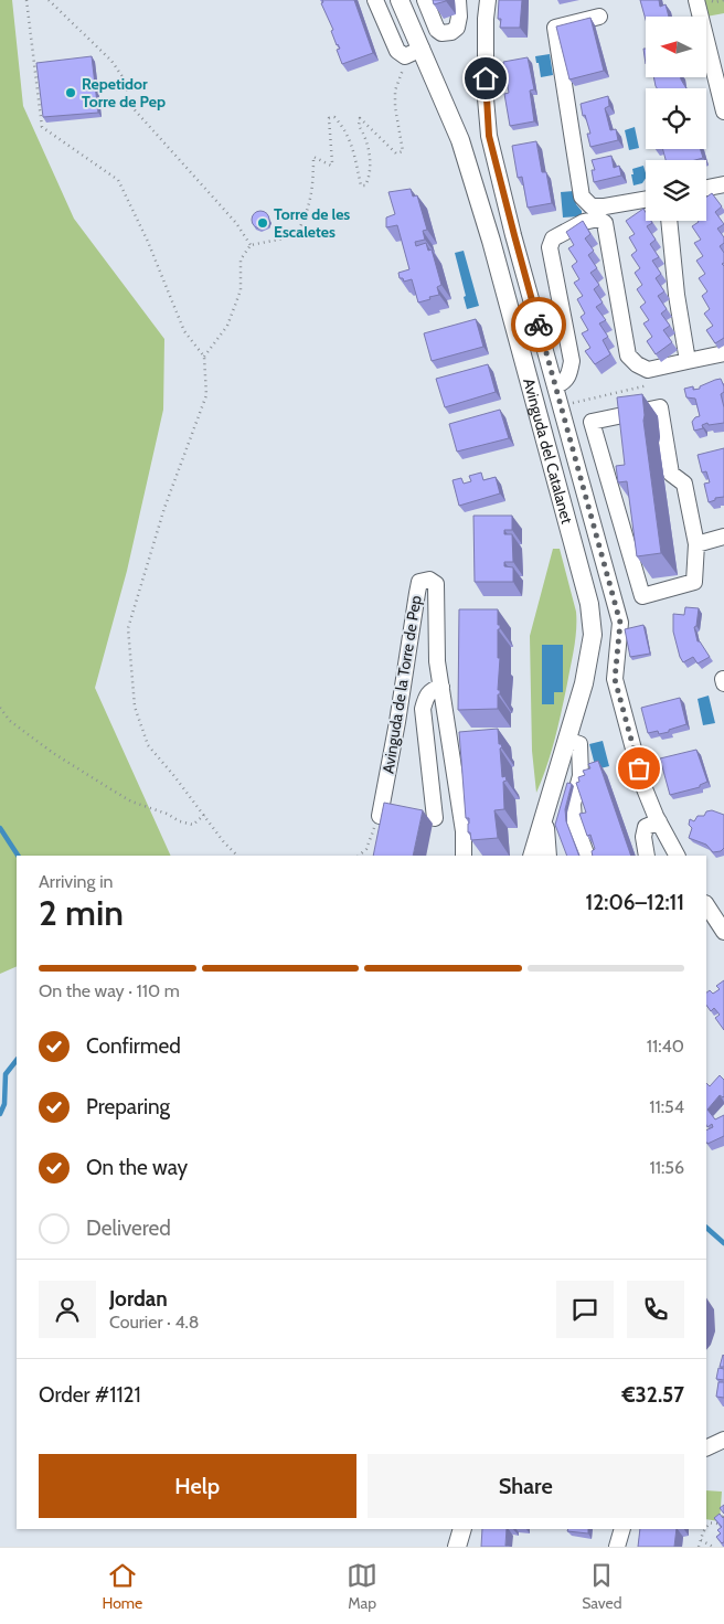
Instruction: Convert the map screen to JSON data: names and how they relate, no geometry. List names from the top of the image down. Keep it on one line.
{"streets":{"main road":["Avinguda del Catalanet"],"street":["Avinguda de la Torre de Pep"]},"places":["Repetidor Torre de Pep","Torre de les Escaletes"],"north":"left","page":{"heading":["2 min","Arriving in","12:06–12:11"],"panel":["Jordan","Courier · 4.8","Order #1121","€32.57"],"bar":"On the way · 110 m","list":[["Confirmed","11:40"],["Preparing","11:54"],["On the way","11:56"],"Delivered"],"buttons":["Help","Share"],"tabs":["Home","Map","Saved"]}}
